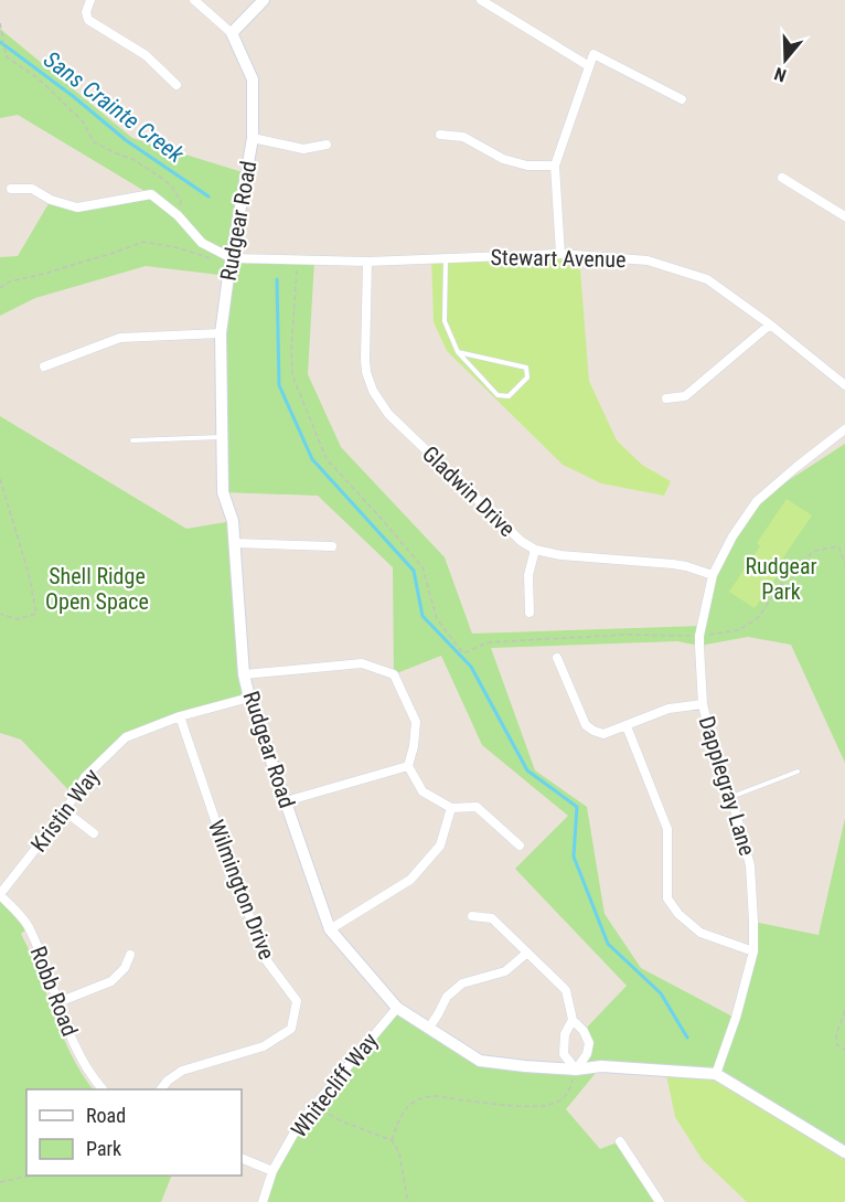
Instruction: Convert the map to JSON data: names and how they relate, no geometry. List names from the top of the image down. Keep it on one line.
{"streets":{"street":["Rudgear Road","Stewart Avenue","Gladwin Drive","Dapplegray Lane","Kristin Way","Wilmington Drive","Robb Road","Whitecliff Way"]},"crossings":[["Rudgear Road","Stewart Avenue"],["Rudgear Road","Dapplegray Lane"],["Rudgear Road","Kristin Way"],["Rudgear Road","Whitecliff Way"],["Stewart Avenue","Gladwin Drive"],["Gladwin Drive","Dapplegray Lane"],["Kristin Way","Wilmington Drive"],["Kristin Way","Robb Road"]],"water":["Sans Crainte Creek"],"parks":["Rudgear Park","Shell Ridge Open Space"],"legend":["Road","Park"],"north":"bottom"}
